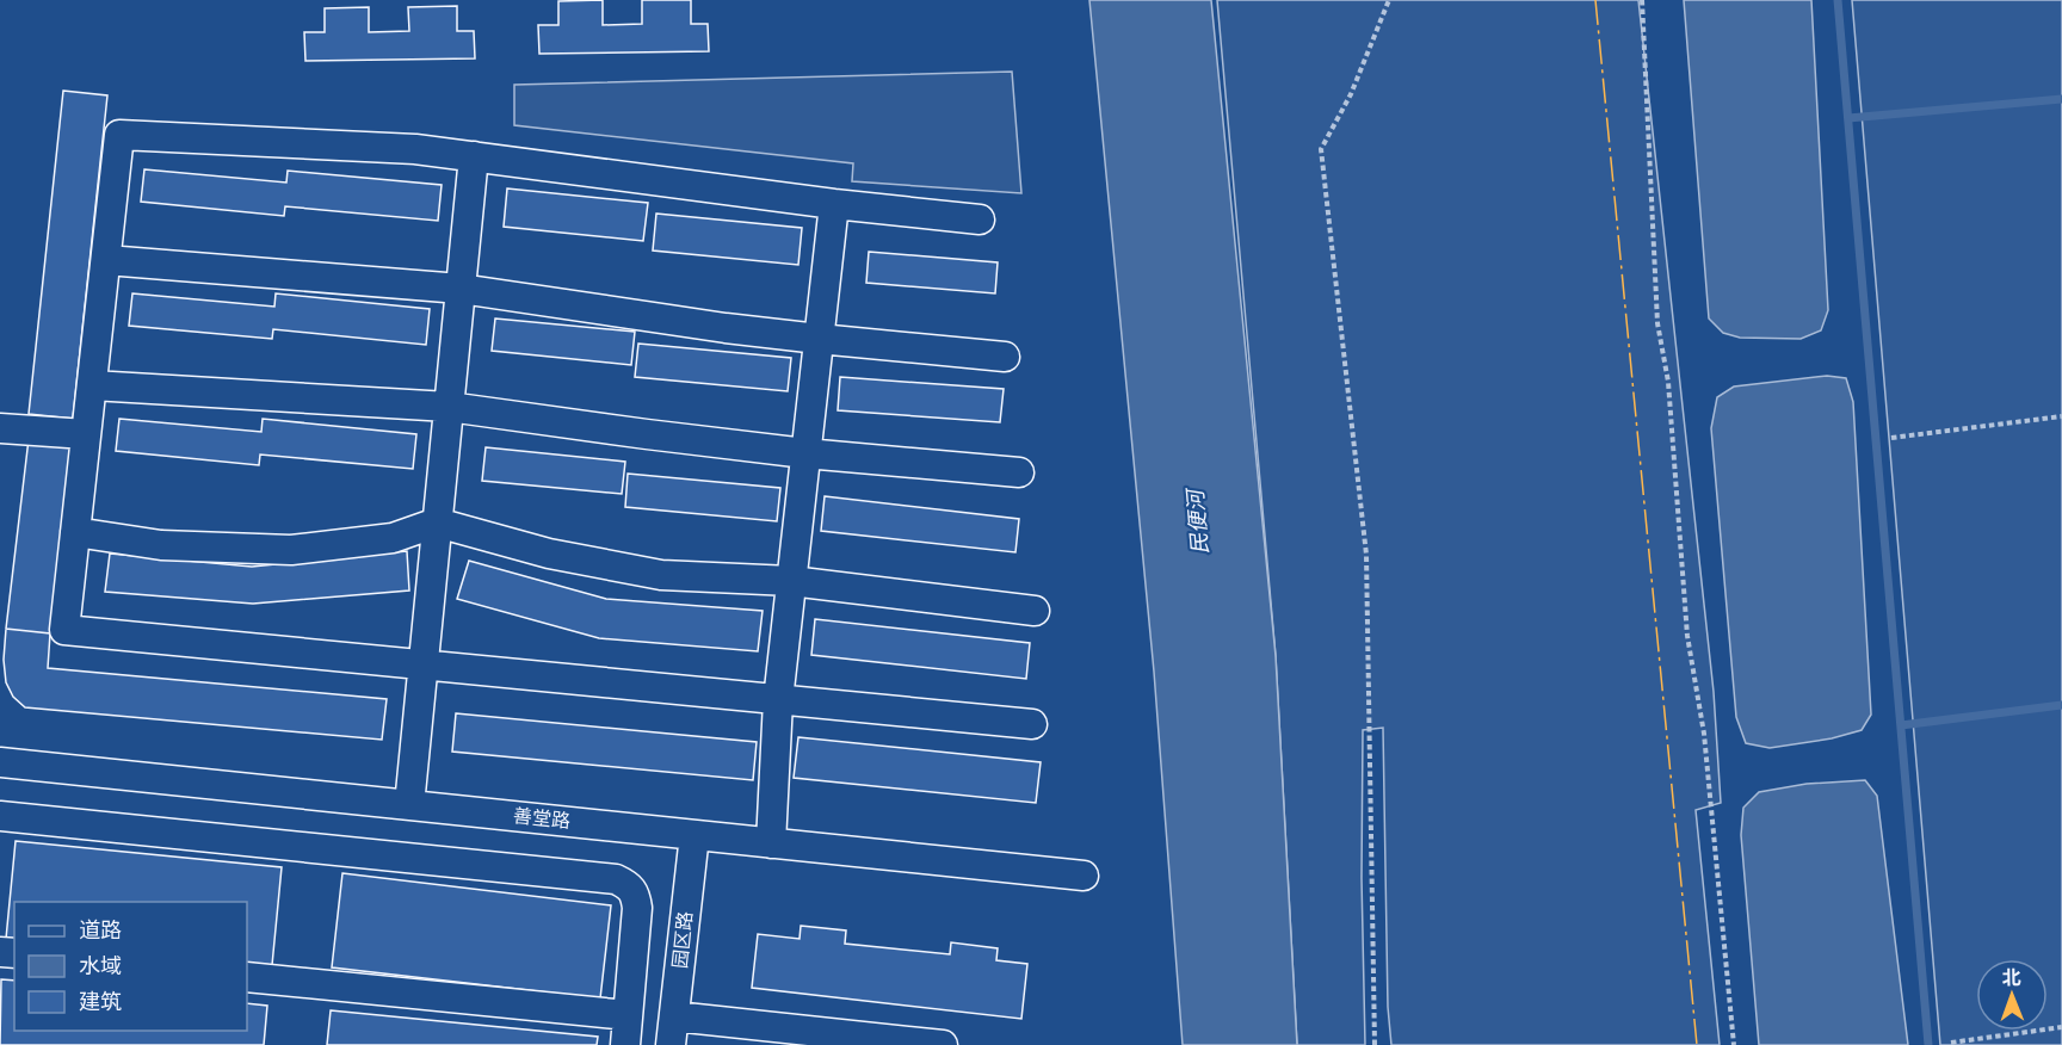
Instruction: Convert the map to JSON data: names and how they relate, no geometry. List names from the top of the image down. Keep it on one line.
{"streets":{"street":["善堂路","园区路"]},"crossings":[["善堂路","园区路"]],"water":["民便河"],"legend":["道路","水域","建筑"],"north":"top"}
